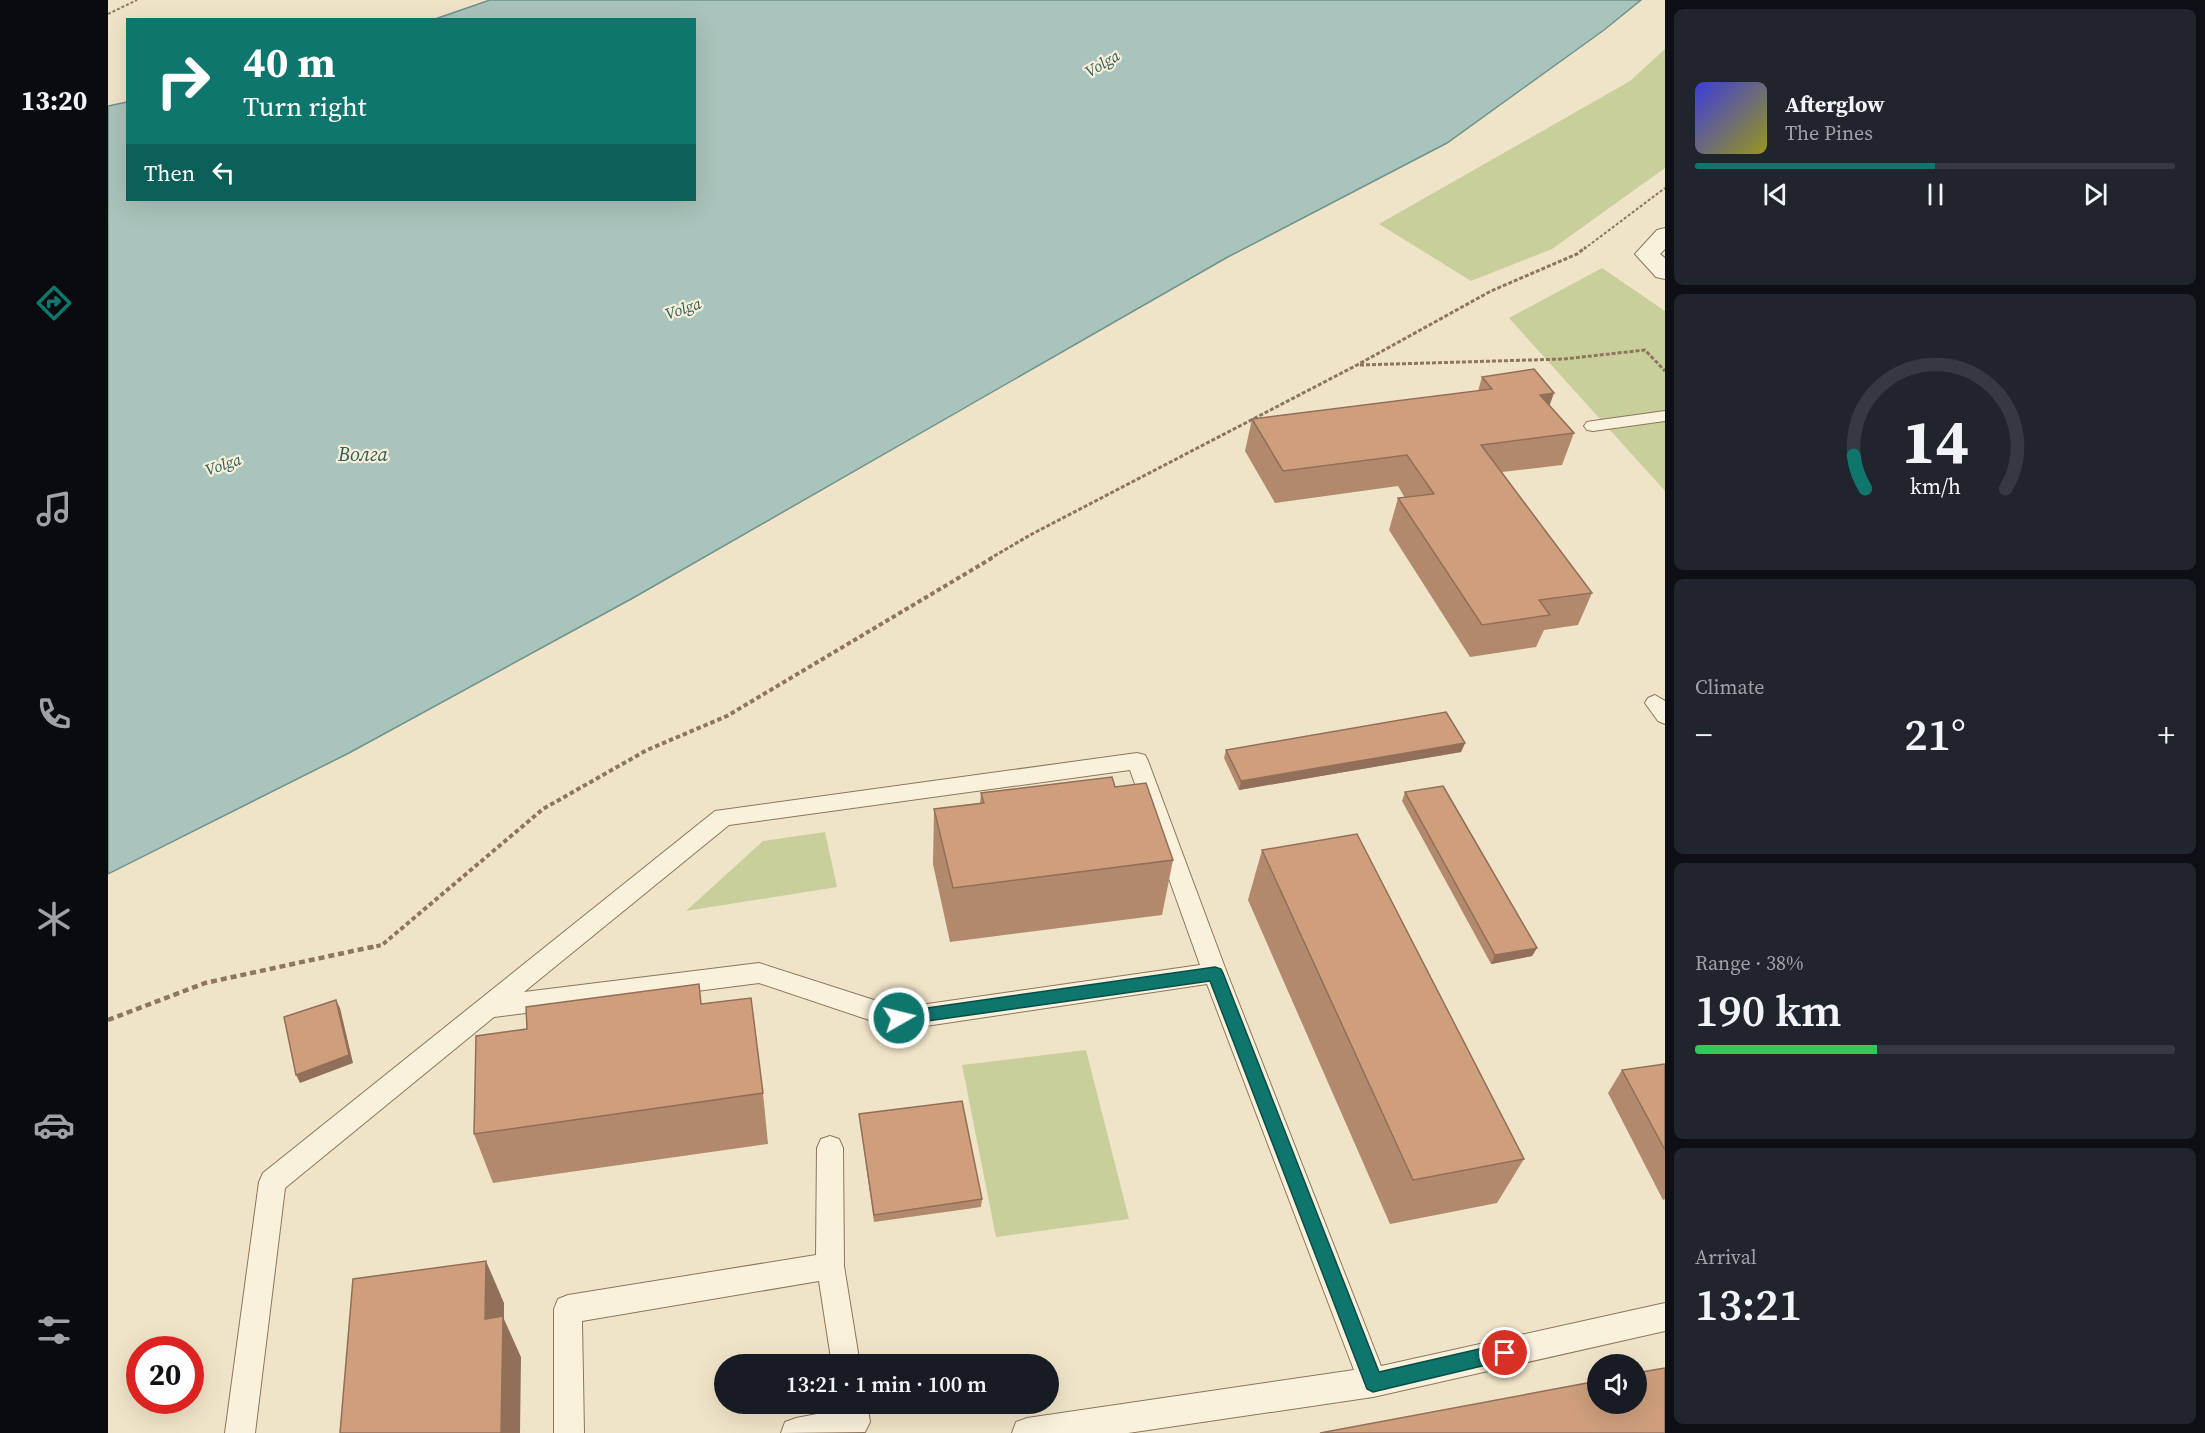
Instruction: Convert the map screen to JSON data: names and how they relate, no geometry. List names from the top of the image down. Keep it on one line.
{"water":["Volga","Волга"],"page":{"tabs":"13:20","turn":["40 m","Turn right"],"song":["Afterglow","The Pines"],"then":"Then","tile":["Climate",["Range · 38%","190 km"],["Arrival","13:21"]],"heat":["−","21°","+"],"limit":"20","trip":"13:21 · 1 min · 100 m","gauge":["14","km/h"]}}
